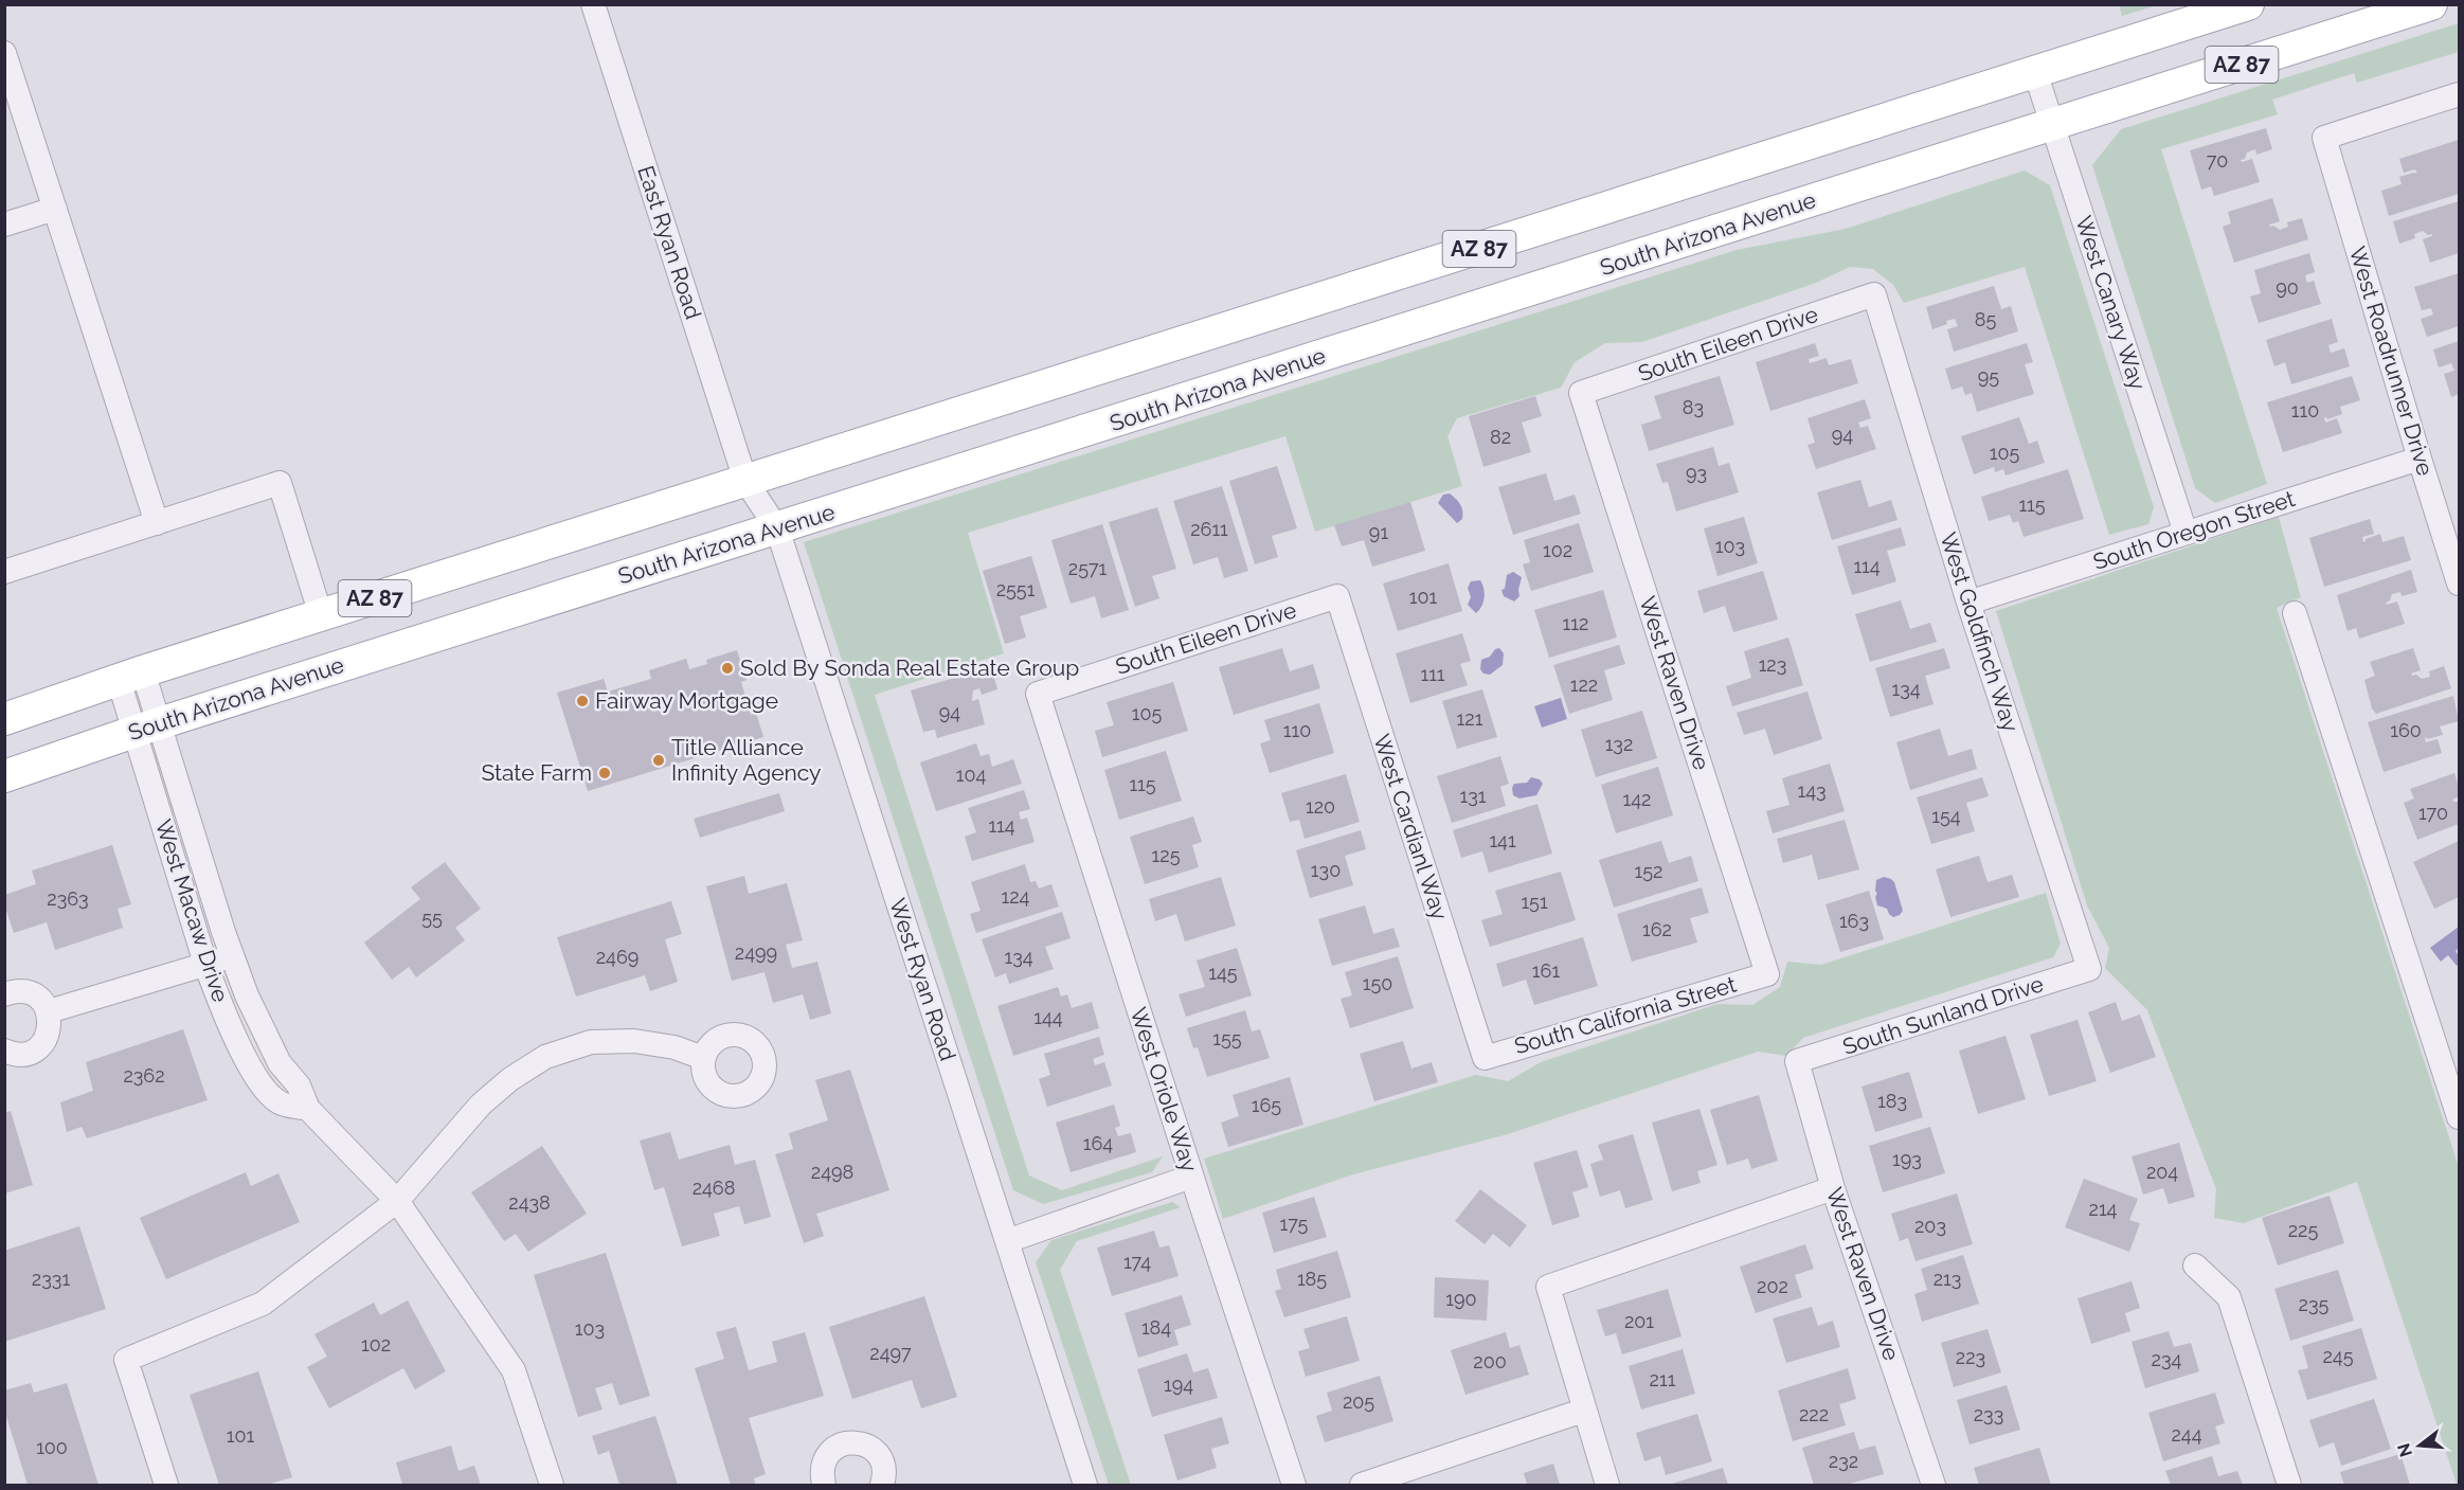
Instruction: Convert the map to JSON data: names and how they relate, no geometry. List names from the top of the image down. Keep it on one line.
{"streets":{"main road":["AZ 87","South Arizona Avenue"],"street":["East Ryan Road","West Canary Way","South Eileen Drive","West Roadrunner Drive","South Oregon Street","West Goldfinch Way","West Raven Drive","West Cardianl Way","West Macaw Drive","West Ryan Road","South California Street","South Sunland Drive","West Oriole Way"]},"crossings":[["AZ 87","East Ryan Road"],["AZ 87","West Canary Way"],["AZ 87","West Macaw Drive"],["AZ 87","West Ryan Road"],["South Arizona Avenue","West Canary Way"],["South Arizona Avenue","West Macaw Drive"],["South Arizona Avenue","West Ryan Road"],["East Ryan Road","West Ryan Road"],["West Canary Way","South Oregon Street"],["South Eileen Drive","West Goldfinch Way"],["South Eileen Drive","West Raven Drive"],["South Eileen Drive","West Cardianl Way"],["South Eileen Drive","West Oriole Way"],["West Roadrunner Drive","South Oregon Street"],["South Oregon Street","West Goldfinch Way"],["West Goldfinch Way","South Sunland Drive"],["West Raven Drive","South California Street"],["West Raven Drive","South Sunland Drive"],["West Cardianl Way","South California Street"]],"places":["Sold By Sonda Real Estate Group","Fairway Mortgage","Title Alliance Infinity Agency","State Farm"],"house_numbers":["70","90","85","95","83","110","94","82","105","93","115","2611","91","103","102","114","2571","2551","101","112","123","111","122","134","94","105","121","110","160","132","104","115","143","131","142","120","170","154","114","141","125","130","152","124","2363","151","55","163","162","2499","2469","134","161","145","150","144","155","2362","183","165","164","193","2498","204","2468","2438","214","175","203","225","174","2331","185","213","202","190","235","201","184","103","102","2497","245","223","234","200","211","194","205","222","233","244","101","100","232"],"north":"left"}
